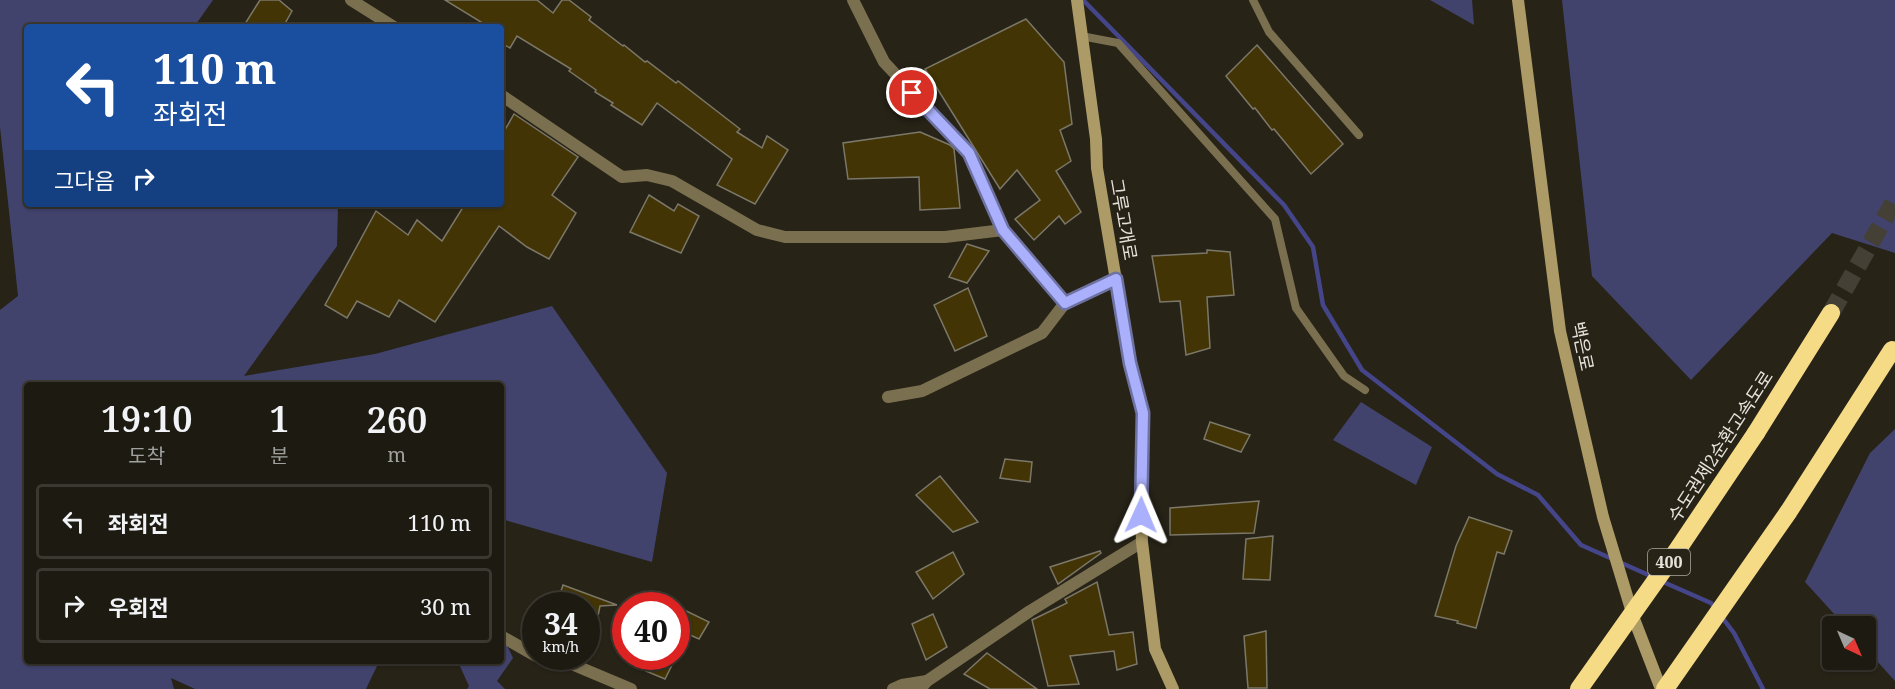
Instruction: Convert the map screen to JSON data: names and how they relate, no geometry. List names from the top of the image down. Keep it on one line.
{"streets":{"highway":["수도권제2순환고속도로","400"],"main road":["그루고개로","백은로"]},"north":"bottom right","page":{"turn":["110 m","좌회전"],"then":"그다음","eta":["19:10","도착","1","분","260","m"],"list":[{"name":"좌회전","value":"110 m"},{"name":"우회전","value":"30 m"}],"speed":"34 km/h","limit":"40"}}
